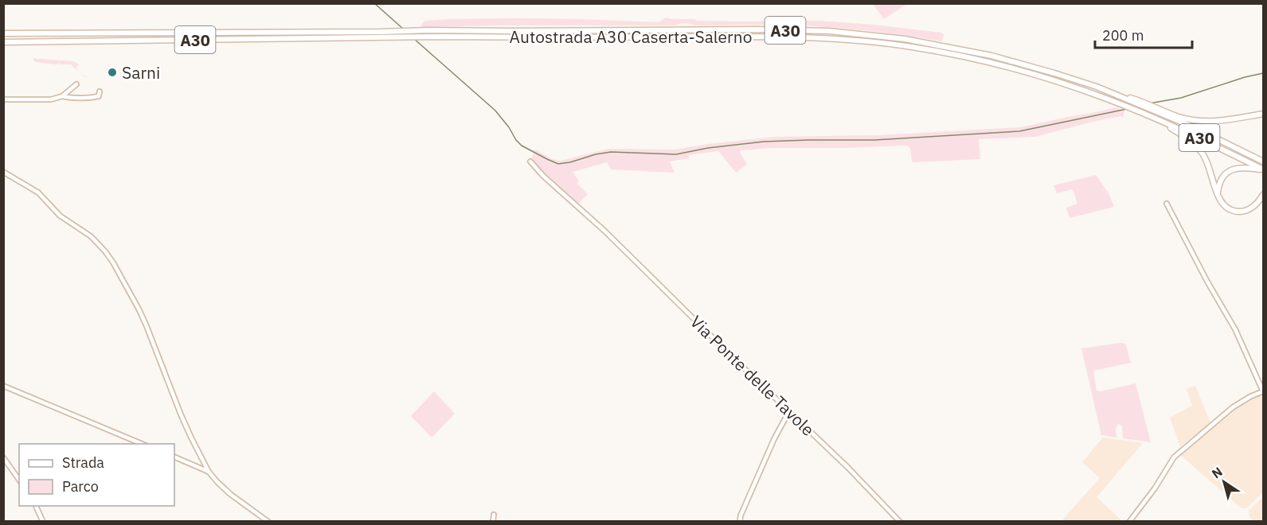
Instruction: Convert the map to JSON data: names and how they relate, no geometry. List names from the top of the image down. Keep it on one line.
{"streets":{"highway":["A30","Autostrada A30 Caserta-Salerno"],"street":["Via Ponte delle Tavole"]},"crossings":[["A30","Autostrada A30 Caserta-Salerno"]],"places":["Sarni"],"legend":["Strada","Parco"],"scale_bar":"200 m","north":"top left"}
